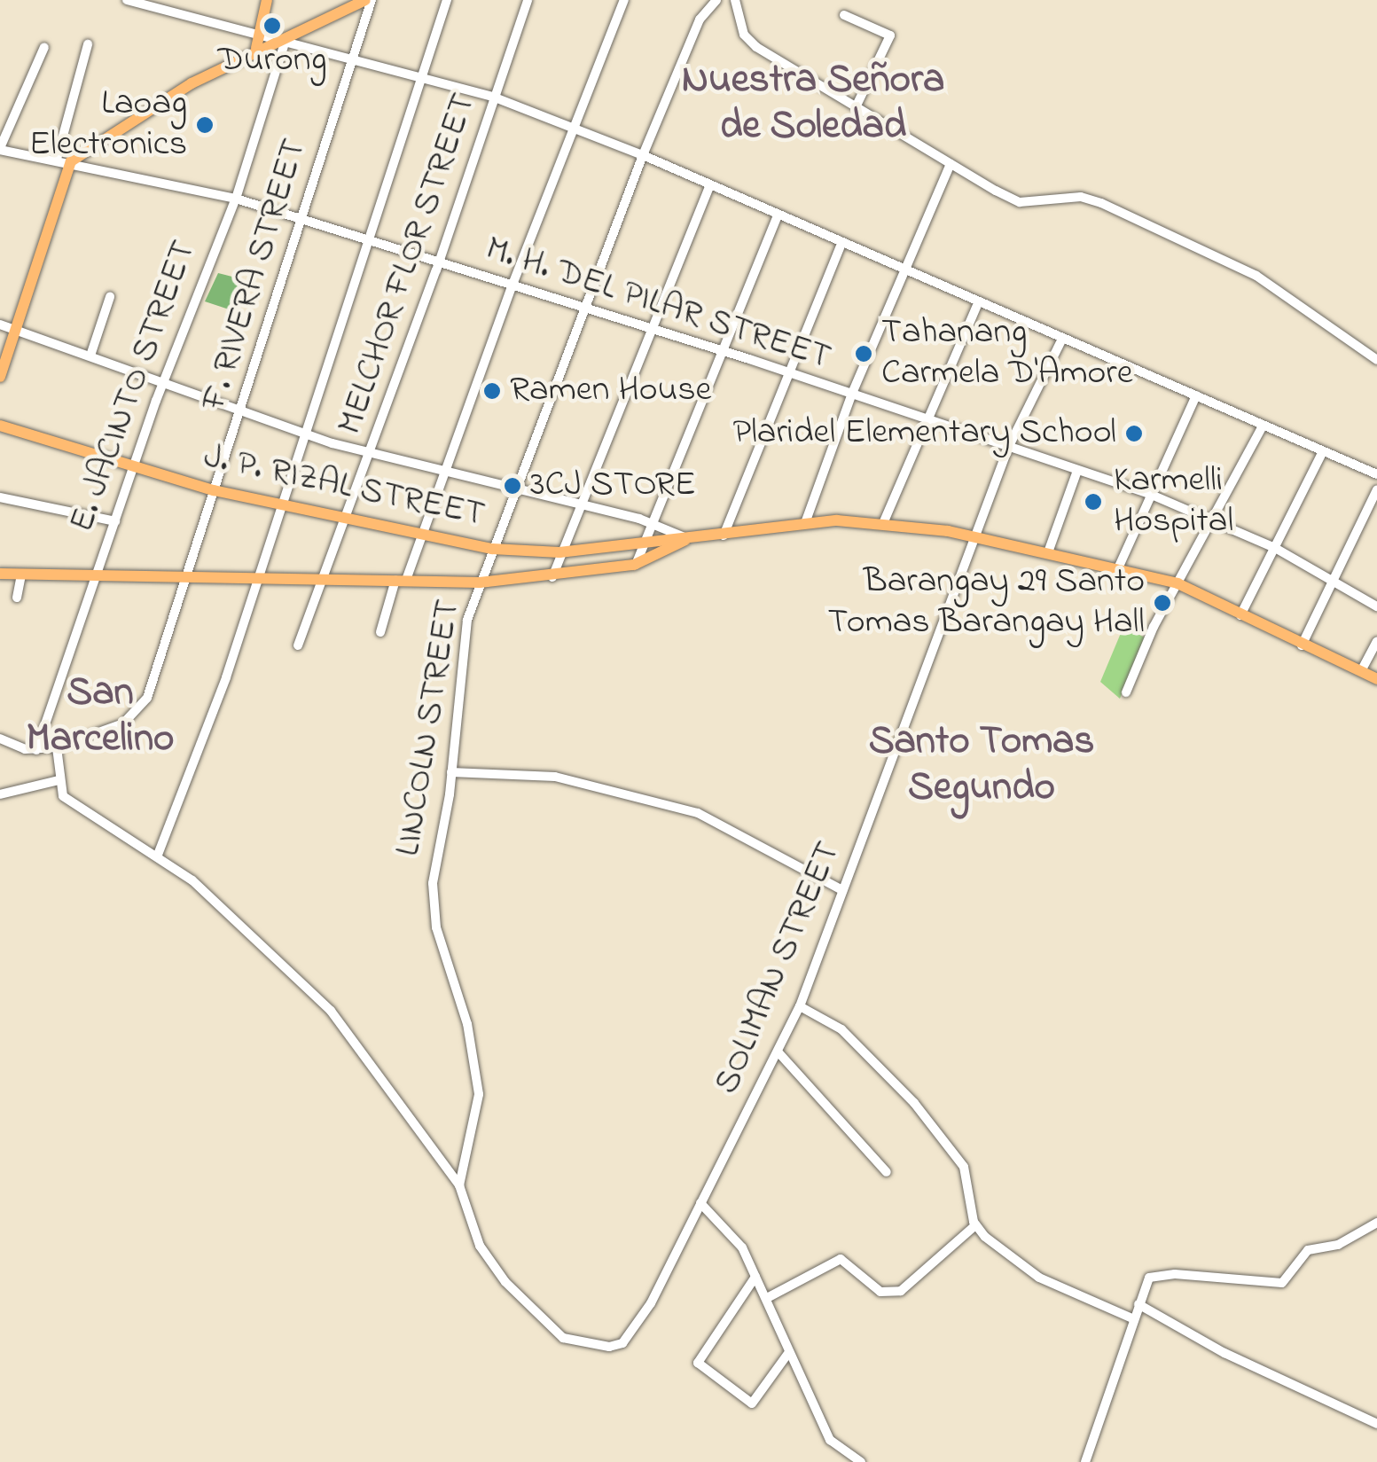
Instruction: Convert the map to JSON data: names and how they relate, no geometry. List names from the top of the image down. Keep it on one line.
{"streets":{"main road":["J. P. RIZAL STREET"],"street":["MELCHOR FLOR STREET","F. RIVERA STREET","M. H. DEL PILAR STREET","E. JACINTO STREET","LINCOLN STREET","SOLIMAN STREET"]},"crossings":[["MELCHOR FLOR STREET","M. H. DEL PILAR STREET"],["MELCHOR FLOR STREET","J. P. RIZAL STREET"],["F. RIVERA STREET","M. H. DEL PILAR STREET"],["F. RIVERA STREET","E. JACINTO STREET"],["F. RIVERA STREET","J. P. RIZAL STREET"],["M. H. DEL PILAR STREET","E. JACINTO STREET"],["M. H. DEL PILAR STREET","LINCOLN STREET"],["M. H. DEL PILAR STREET","SOLIMAN STREET"],["E. JACINTO STREET","J. P. RIZAL STREET"],["J. P. RIZAL STREET","LINCOLN STREET"],["J. P. RIZAL STREET","SOLIMAN STREET"],["LINCOLN STREET","SOLIMAN STREET"]],"districts":["Nuestra Señora de Soledad","San Marcelino","Santo Tomas Segundo"],"places":["Durong","Laoag Electronics","Tahanang Carmela D'Amore","Ramen House","Plaridel Elementary School","3CJ STORE","Karmelli Hospital","Barangay 29 Santo Tomas Barangay Hall"]}
